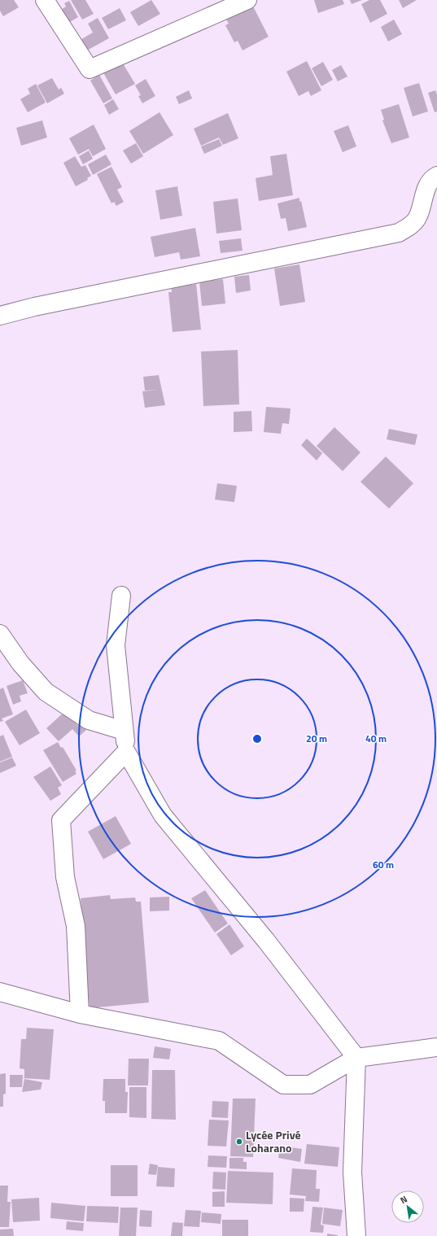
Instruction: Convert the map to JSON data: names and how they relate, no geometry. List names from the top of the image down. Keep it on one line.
{"places":["Lycée Privé Loharano"],"north":"top left","rings":["20 m","40 m","60 m"]}
